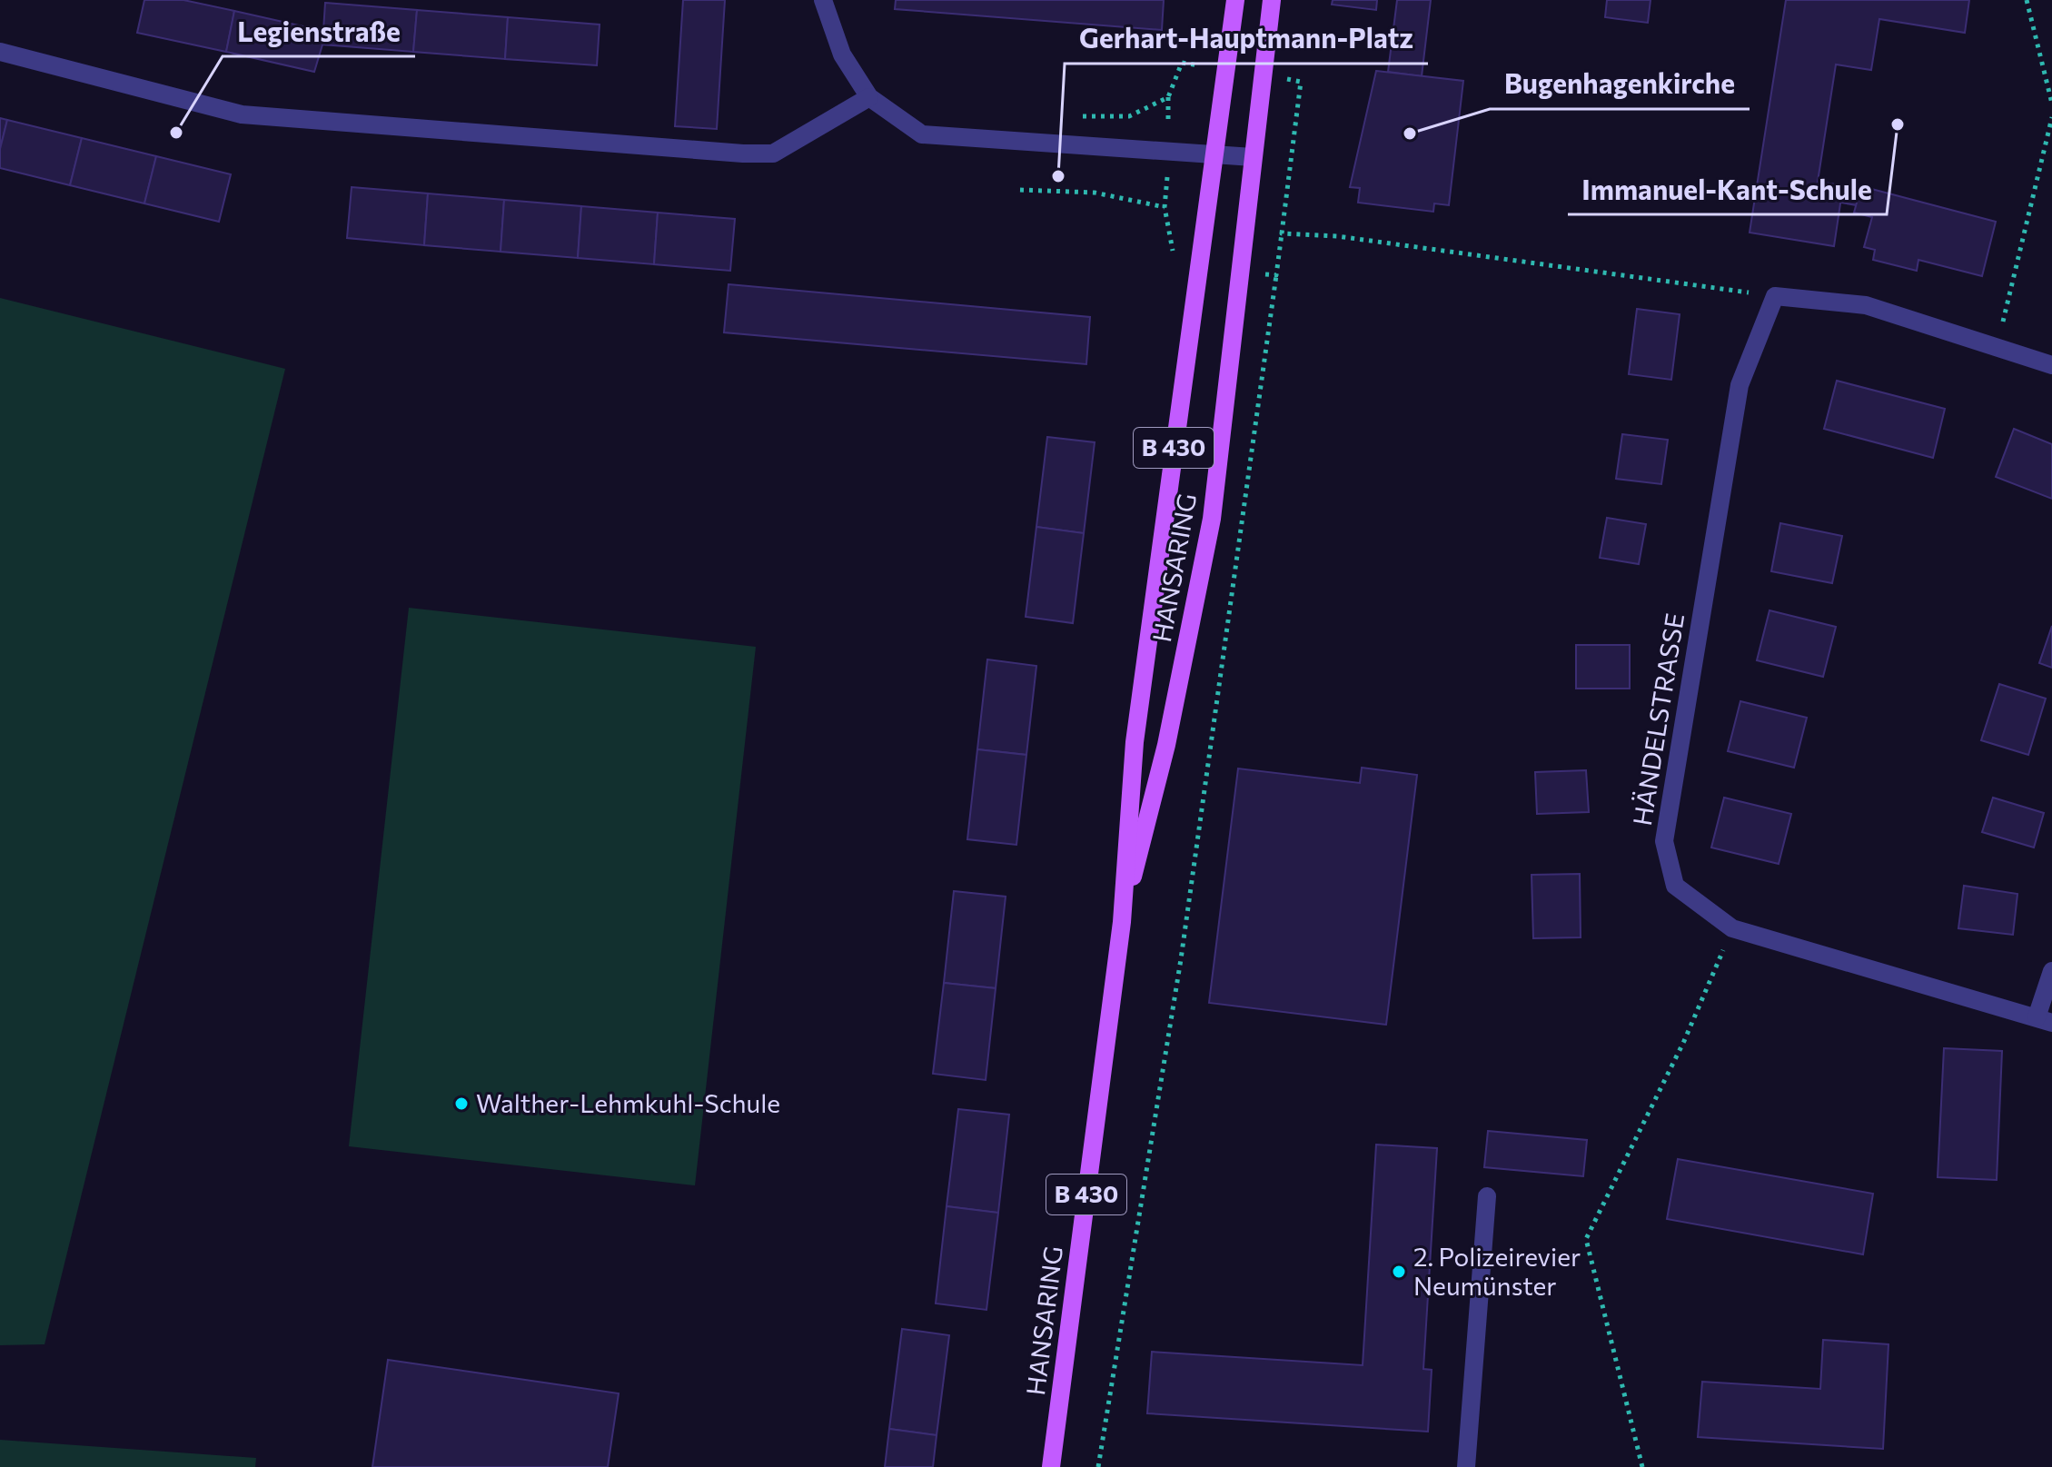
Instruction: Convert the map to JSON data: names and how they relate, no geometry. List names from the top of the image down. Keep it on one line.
{"streets":{"main road":["B 430","HANSARING"],"street":["HÄNDELSTRASSE"]},"places":["Immanuel-Kant-Schule","Legienstraße","Bugenhagenkirche","Gerhart-Hauptmann-Platz","Walther-Lehmkuhl-Schule","2. Polizeirevier Neumünster"]}
